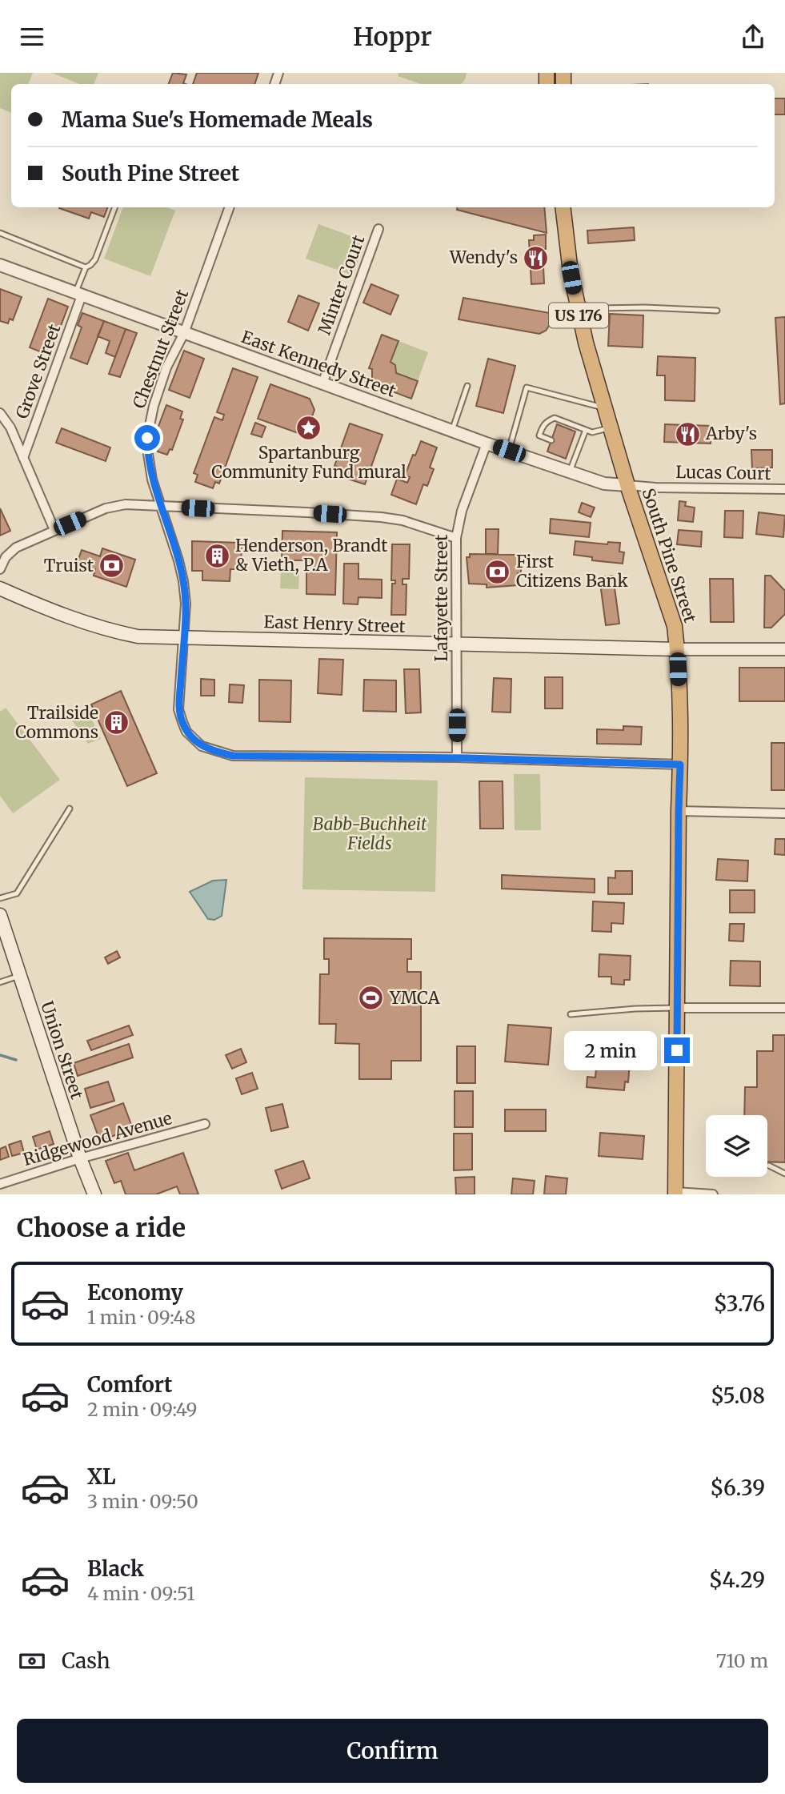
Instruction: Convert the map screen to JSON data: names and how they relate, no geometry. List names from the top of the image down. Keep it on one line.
{"streets":{"highway":["US 176","South Pine Street"],"main road":["East Henry Street","Union Street"],"street":["Minter Court","Chestnut Street","East Kennedy Street","Grove Street","Lucas Court","Lafayette Street","Ridgewood Avenue"]},"crossings":[["Minter Court","East Kennedy Street"],["Chestnut Street","East Kennedy Street"],["Chestnut Street","South Pine Street"],["Chestnut Street","Lafayette Street"],["Chestnut Street","East Henry Street"],["East Kennedy Street","Grove Street"],["East Kennedy Street","Lucas Court"],["East Kennedy Street","South Pine Street"],["East Kennedy Street","Lafayette Street"],["Lucas Court","South Pine Street"],["South Pine Street","East Henry Street"],["Lafayette Street","East Henry Street"],["Union Street","Ridgewood Avenue"]],"parks":["Babb-Buchheit Fields"],"places":{"restaurant":["Wendy's","Arby's"],"place":["Spartanburg Community Fund mural"],"building":["Henderson, Brandt & Vieth, P.A","Trailside Commons"],"bank":["Truist","First Citizens Bank"],"sports":["YMCA"]},"page":{"header":"Hoppr","banner":["Mama Sue's Homemade Meals","South Pine Street"],"bubble":"2 min","heading":"Choose a ride","list":[{"name":"Economy","note":"1 min · 09:48","value":"$3.76"},{"name":"Comfort","note":"2 min · 09:49","value":"$5.08"},{"name":"XL","note":"3 min · 09:50","value":"$6.39"},{"name":"Black","note":"4 min · 09:51","value":"$4.29"}],"pay":["Cash","710 m"],"buttons":"Confirm"}}
